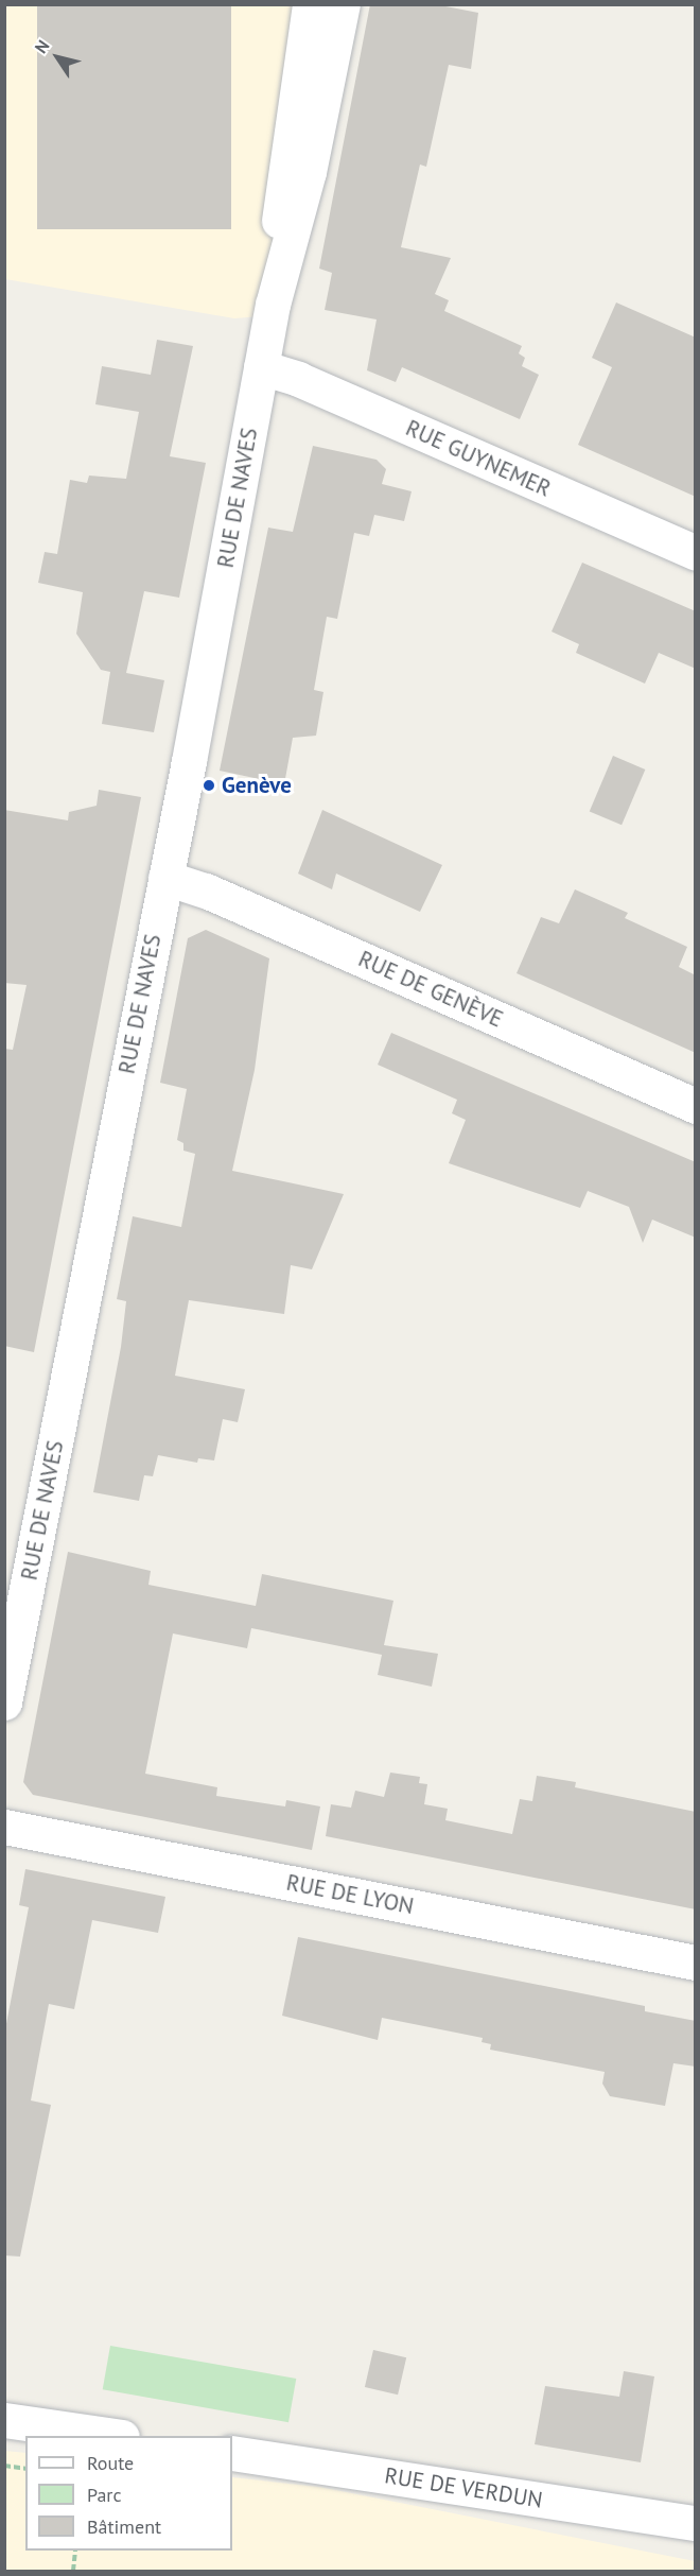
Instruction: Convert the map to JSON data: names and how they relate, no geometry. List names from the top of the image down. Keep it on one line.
{"streets":{"street":["RUE GUYNEMER","RUE DE NAVES","RUE DE GENÈVE","RUE DE LYON","RUE DE VERDUN"]},"crossings":[["RUE GUYNEMER","RUE DE NAVES"],["RUE DE NAVES","RUE DE GENÈVE"]],"places":["Genève"],"legend":["Route","Parc","Bâtiment"],"north":"top left"}
